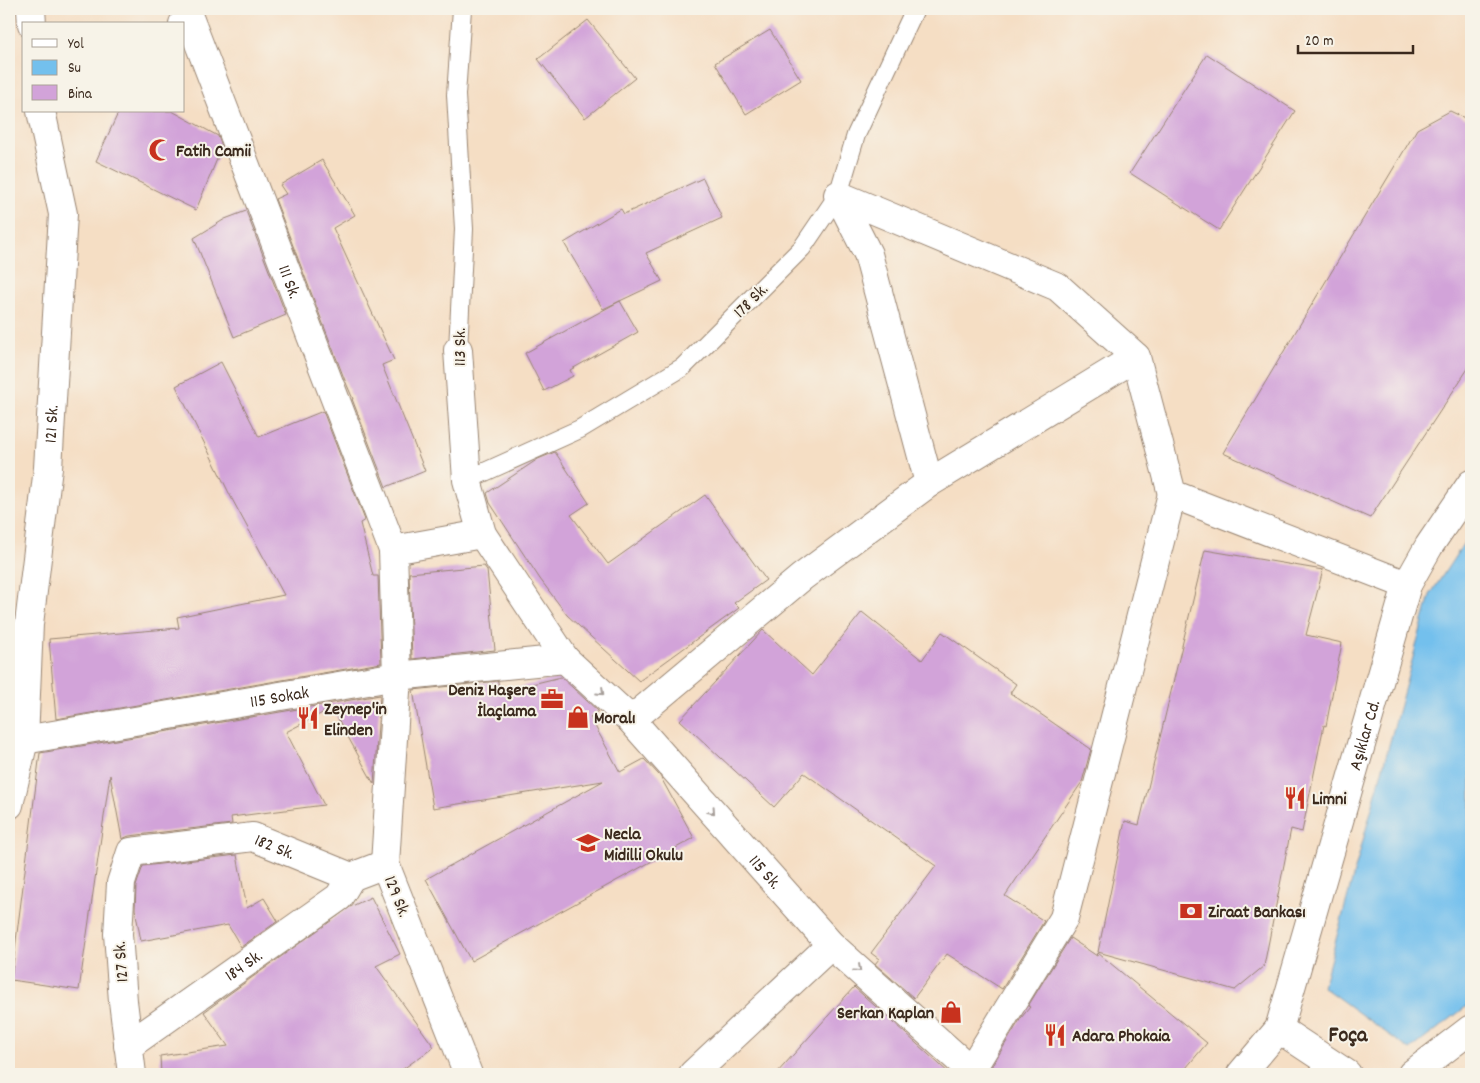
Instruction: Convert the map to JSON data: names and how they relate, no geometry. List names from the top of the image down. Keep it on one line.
{"streets":{"street":["111 Sk.","113 Sk.","121 Sk.","115 Sokak","Aşıklar Cd.","182 Sk.","115 Sk.","129 Sk.","127 Sk.","184 Sk."],"lane":["178 Sk."]},"crossings":[["111 Sk.","129 Sk."],["178 Sk.","113 Sk."],["113 Sk.","115 Sokak"],["113 Sk.","115 Sk."],["121 Sk.","115 Sokak"],["115 Sokak","115 Sk."],["115 Sokak","129 Sk."],["182 Sk.","127 Sk."],["182 Sk.","184 Sk."],["127 Sk.","184 Sk."]],"one_way":["115 Sk."],"districts":["Foça"],"places":{"mosque":["Fatih Camii"],"office":["Deniz Haşere İlaçlama"],"shop":["Moralı","Serkan Kaplan"],"restaurant":["Zeynep'in Elinden","Limni","Adara Phokaia"],"school or university":["Necla Midilli Okulu"],"bank":["Ziraat Bankası"]},"legend":["Yol","Su","Bina"],"scale_bar":"20 m"}
